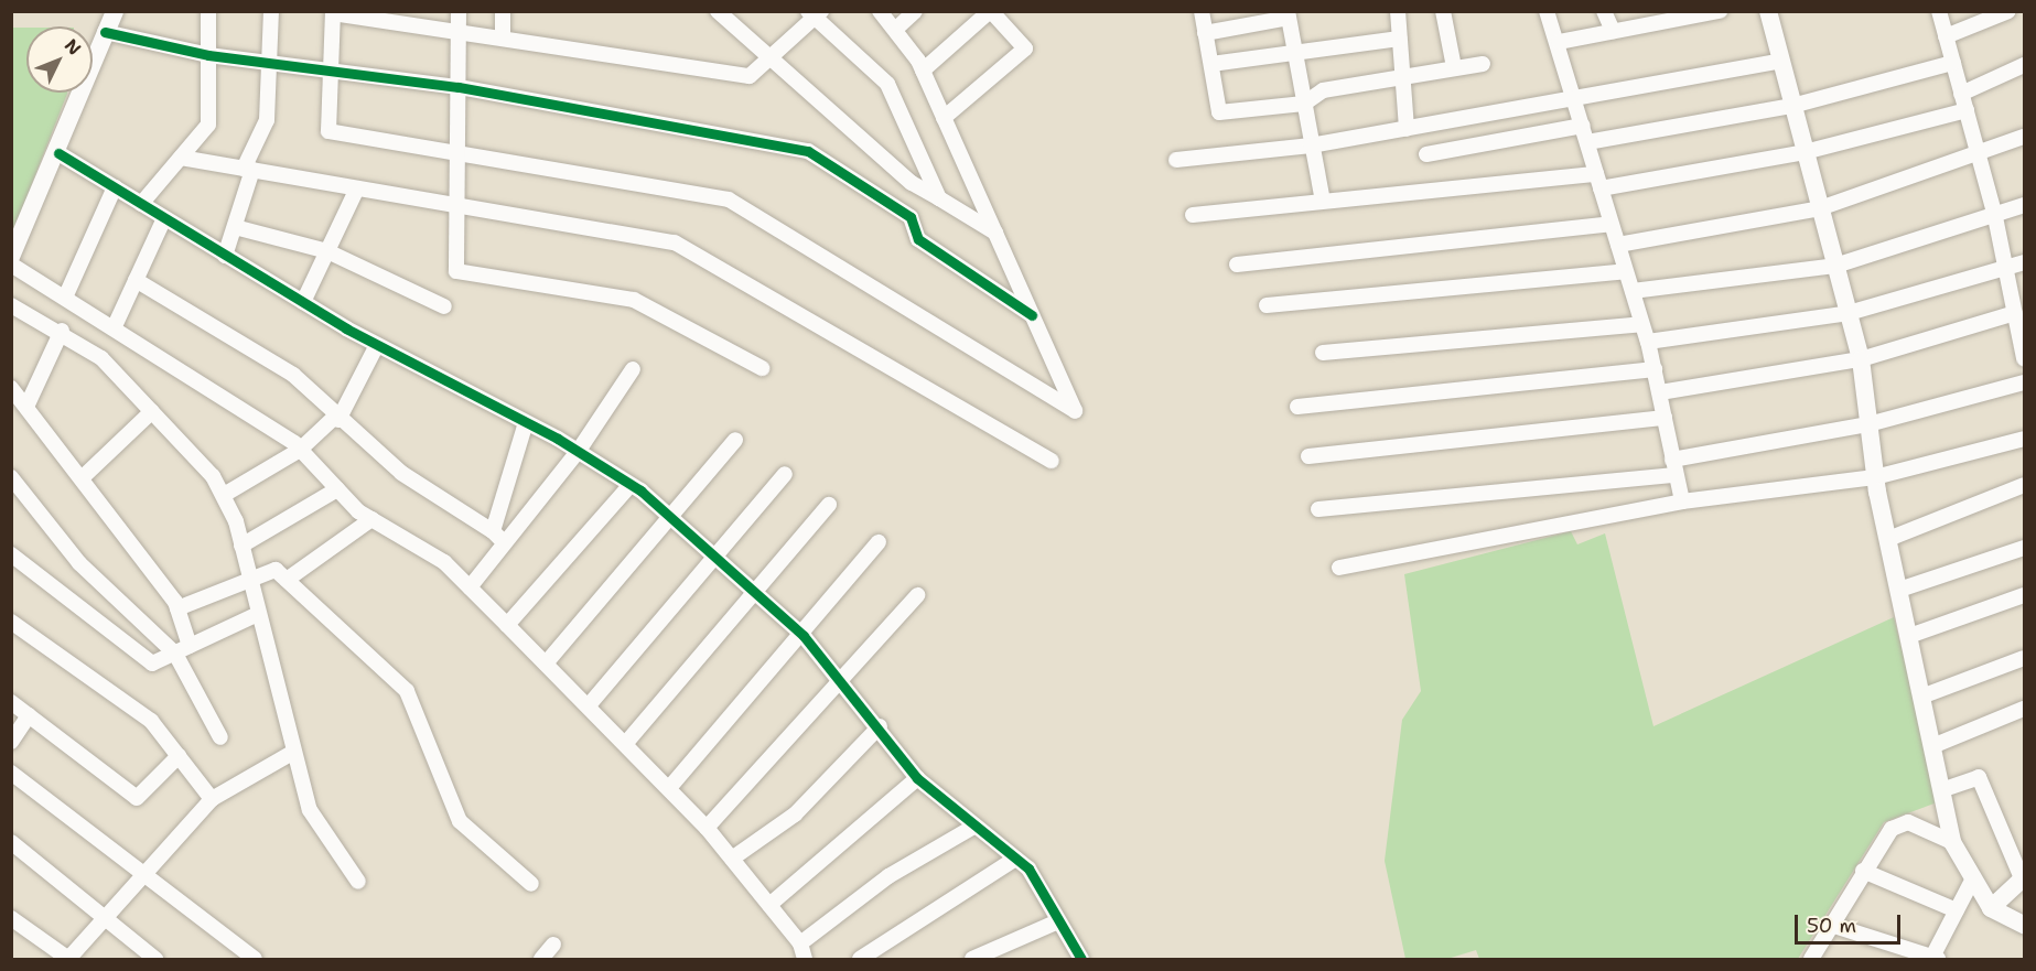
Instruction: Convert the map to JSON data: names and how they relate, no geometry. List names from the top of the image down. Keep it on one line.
{"scale_bar":"50 m","north":"top right"}
